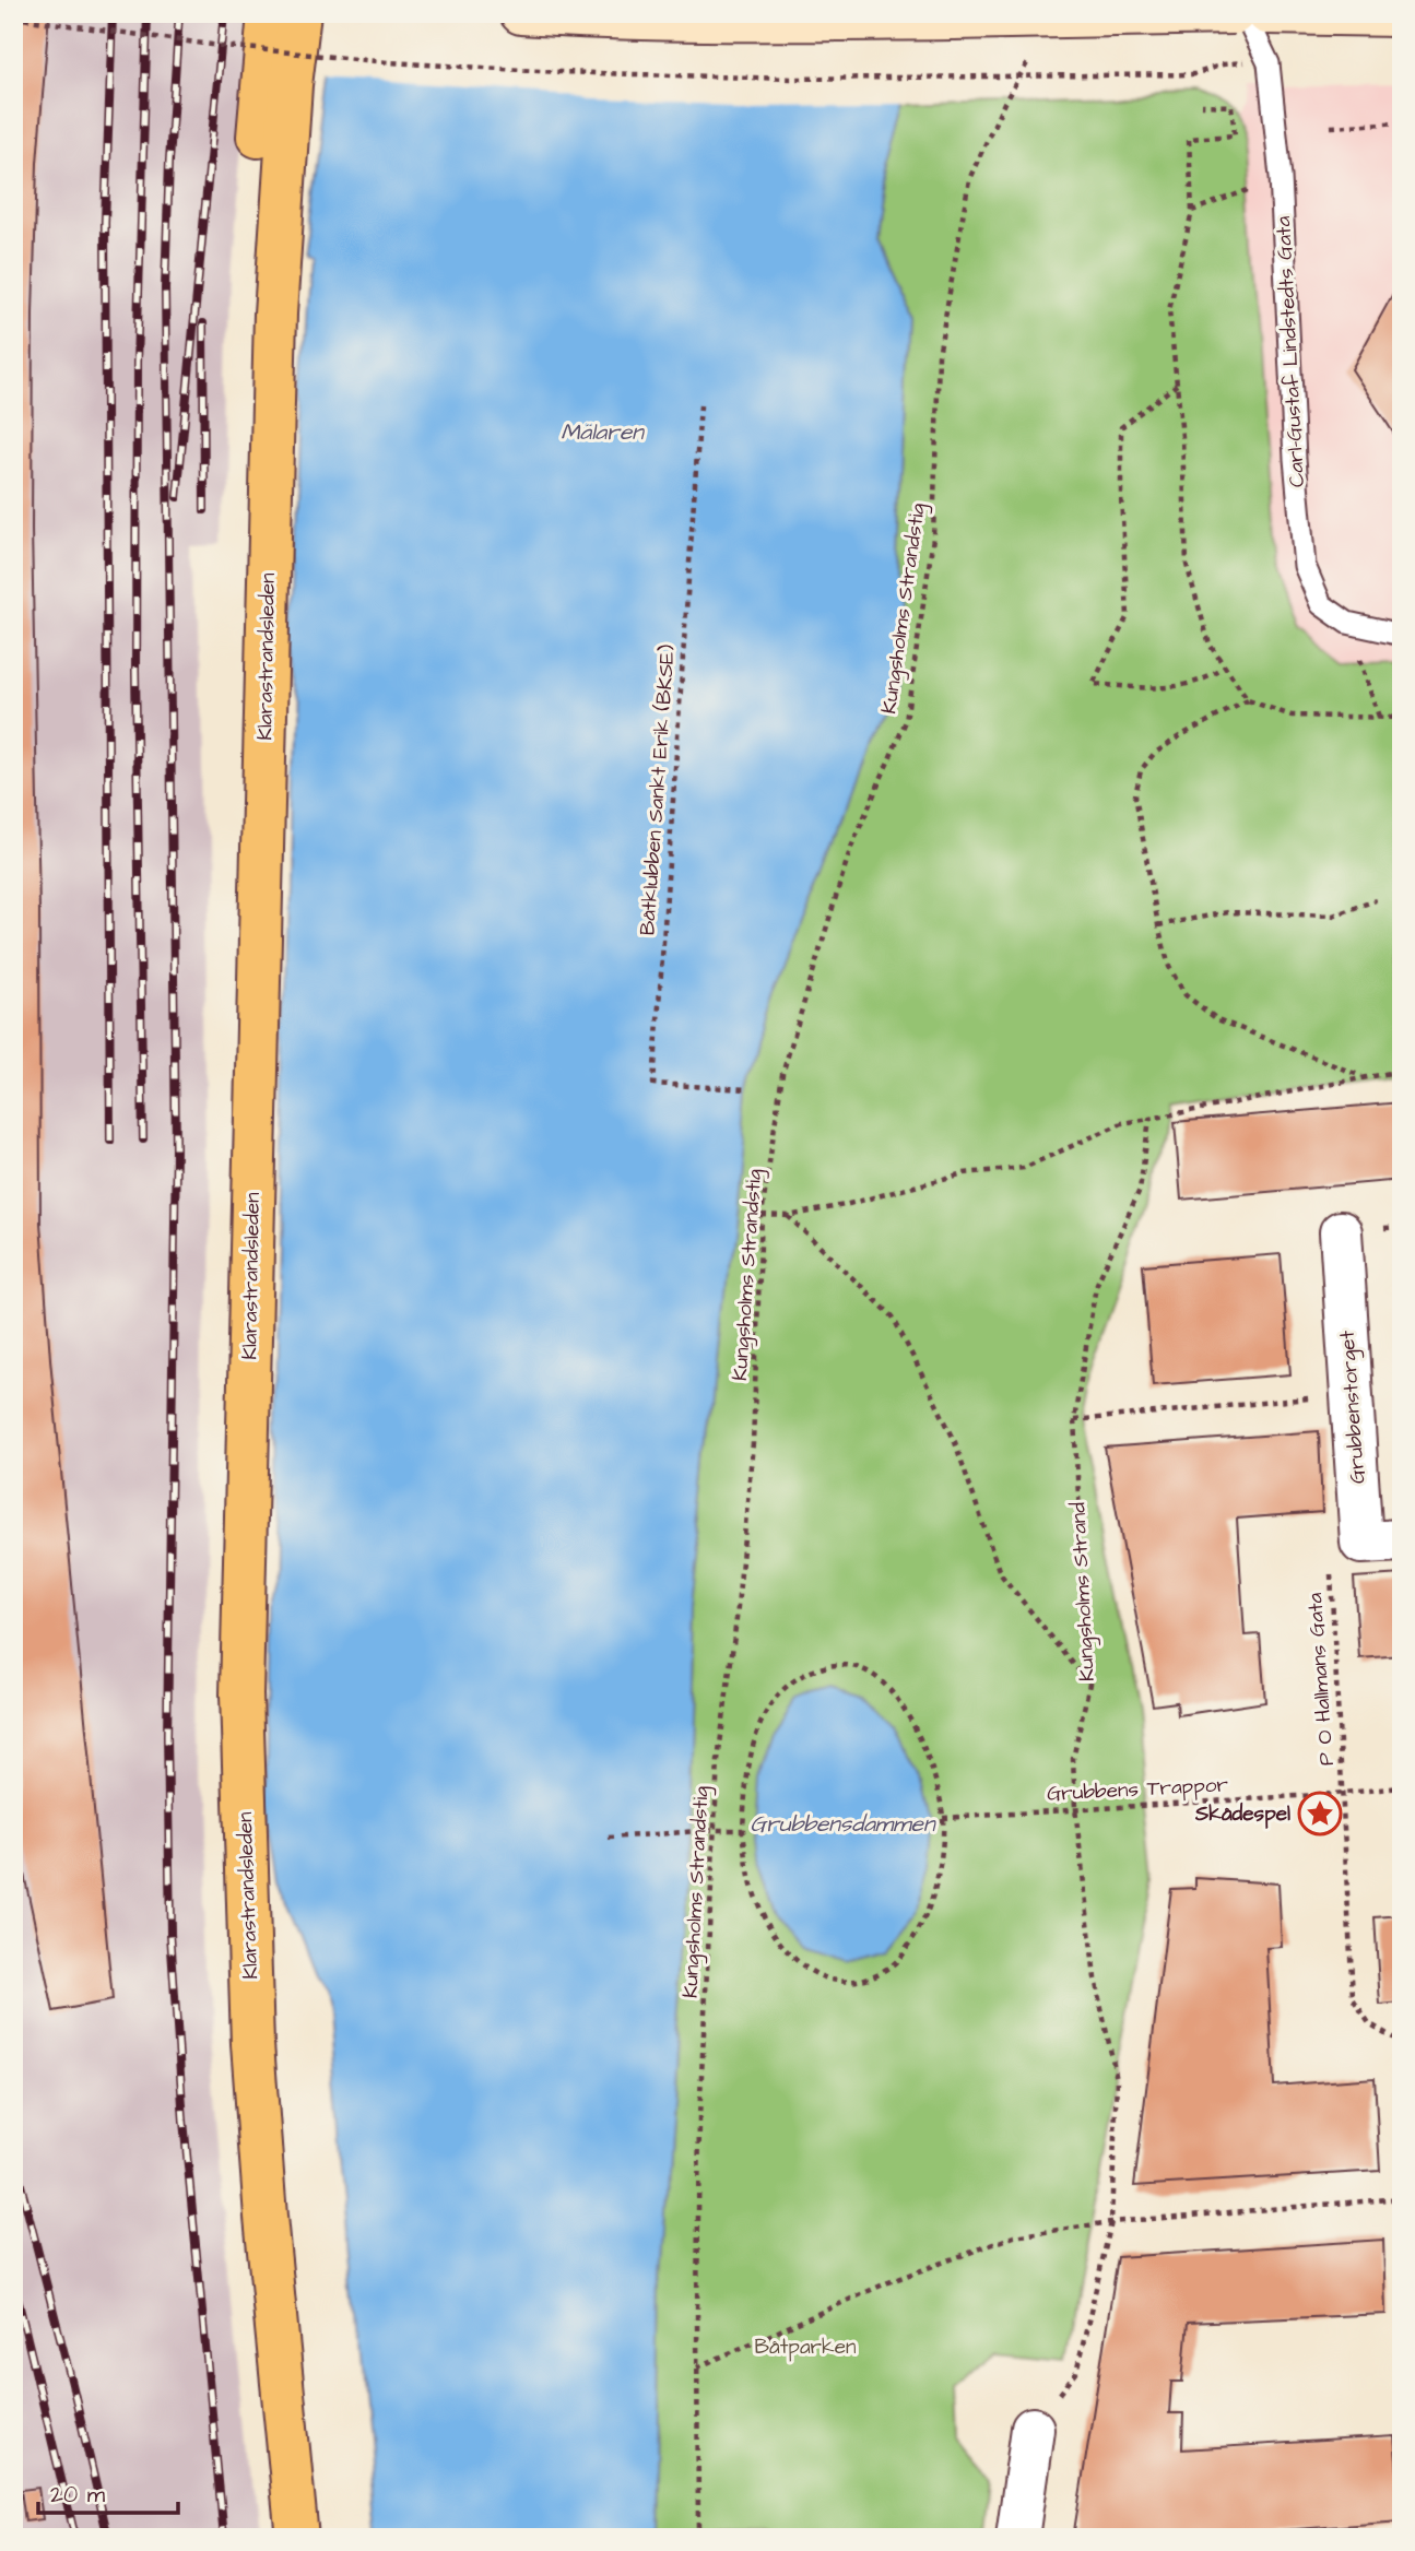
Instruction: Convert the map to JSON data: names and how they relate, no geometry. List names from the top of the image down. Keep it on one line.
{"streets":{"highway":["Klarastrandsleden"],"street":["Grubbenstorget"],"lane":["Carl-Gustaf Lindstedts Gata"],"path":["Kungsholms Strandstig","Båtklubben Sankt Erik (BKSE)","Kungsholms Strand","P O Hallmans Gata","Grubbens Trappor"]},"crossings":[["Grubbenstorget","P O Hallmans Gata"],["Kungsholms Strand","Grubbens Trappor"],["P O Hallmans Gata","Grubbens Trappor"]],"water":["Mälaren","Grubbensdammen"],"parks":["Båtparken"],"places":{"place":["Skådespel"]},"scale_bar":"20 m"}
